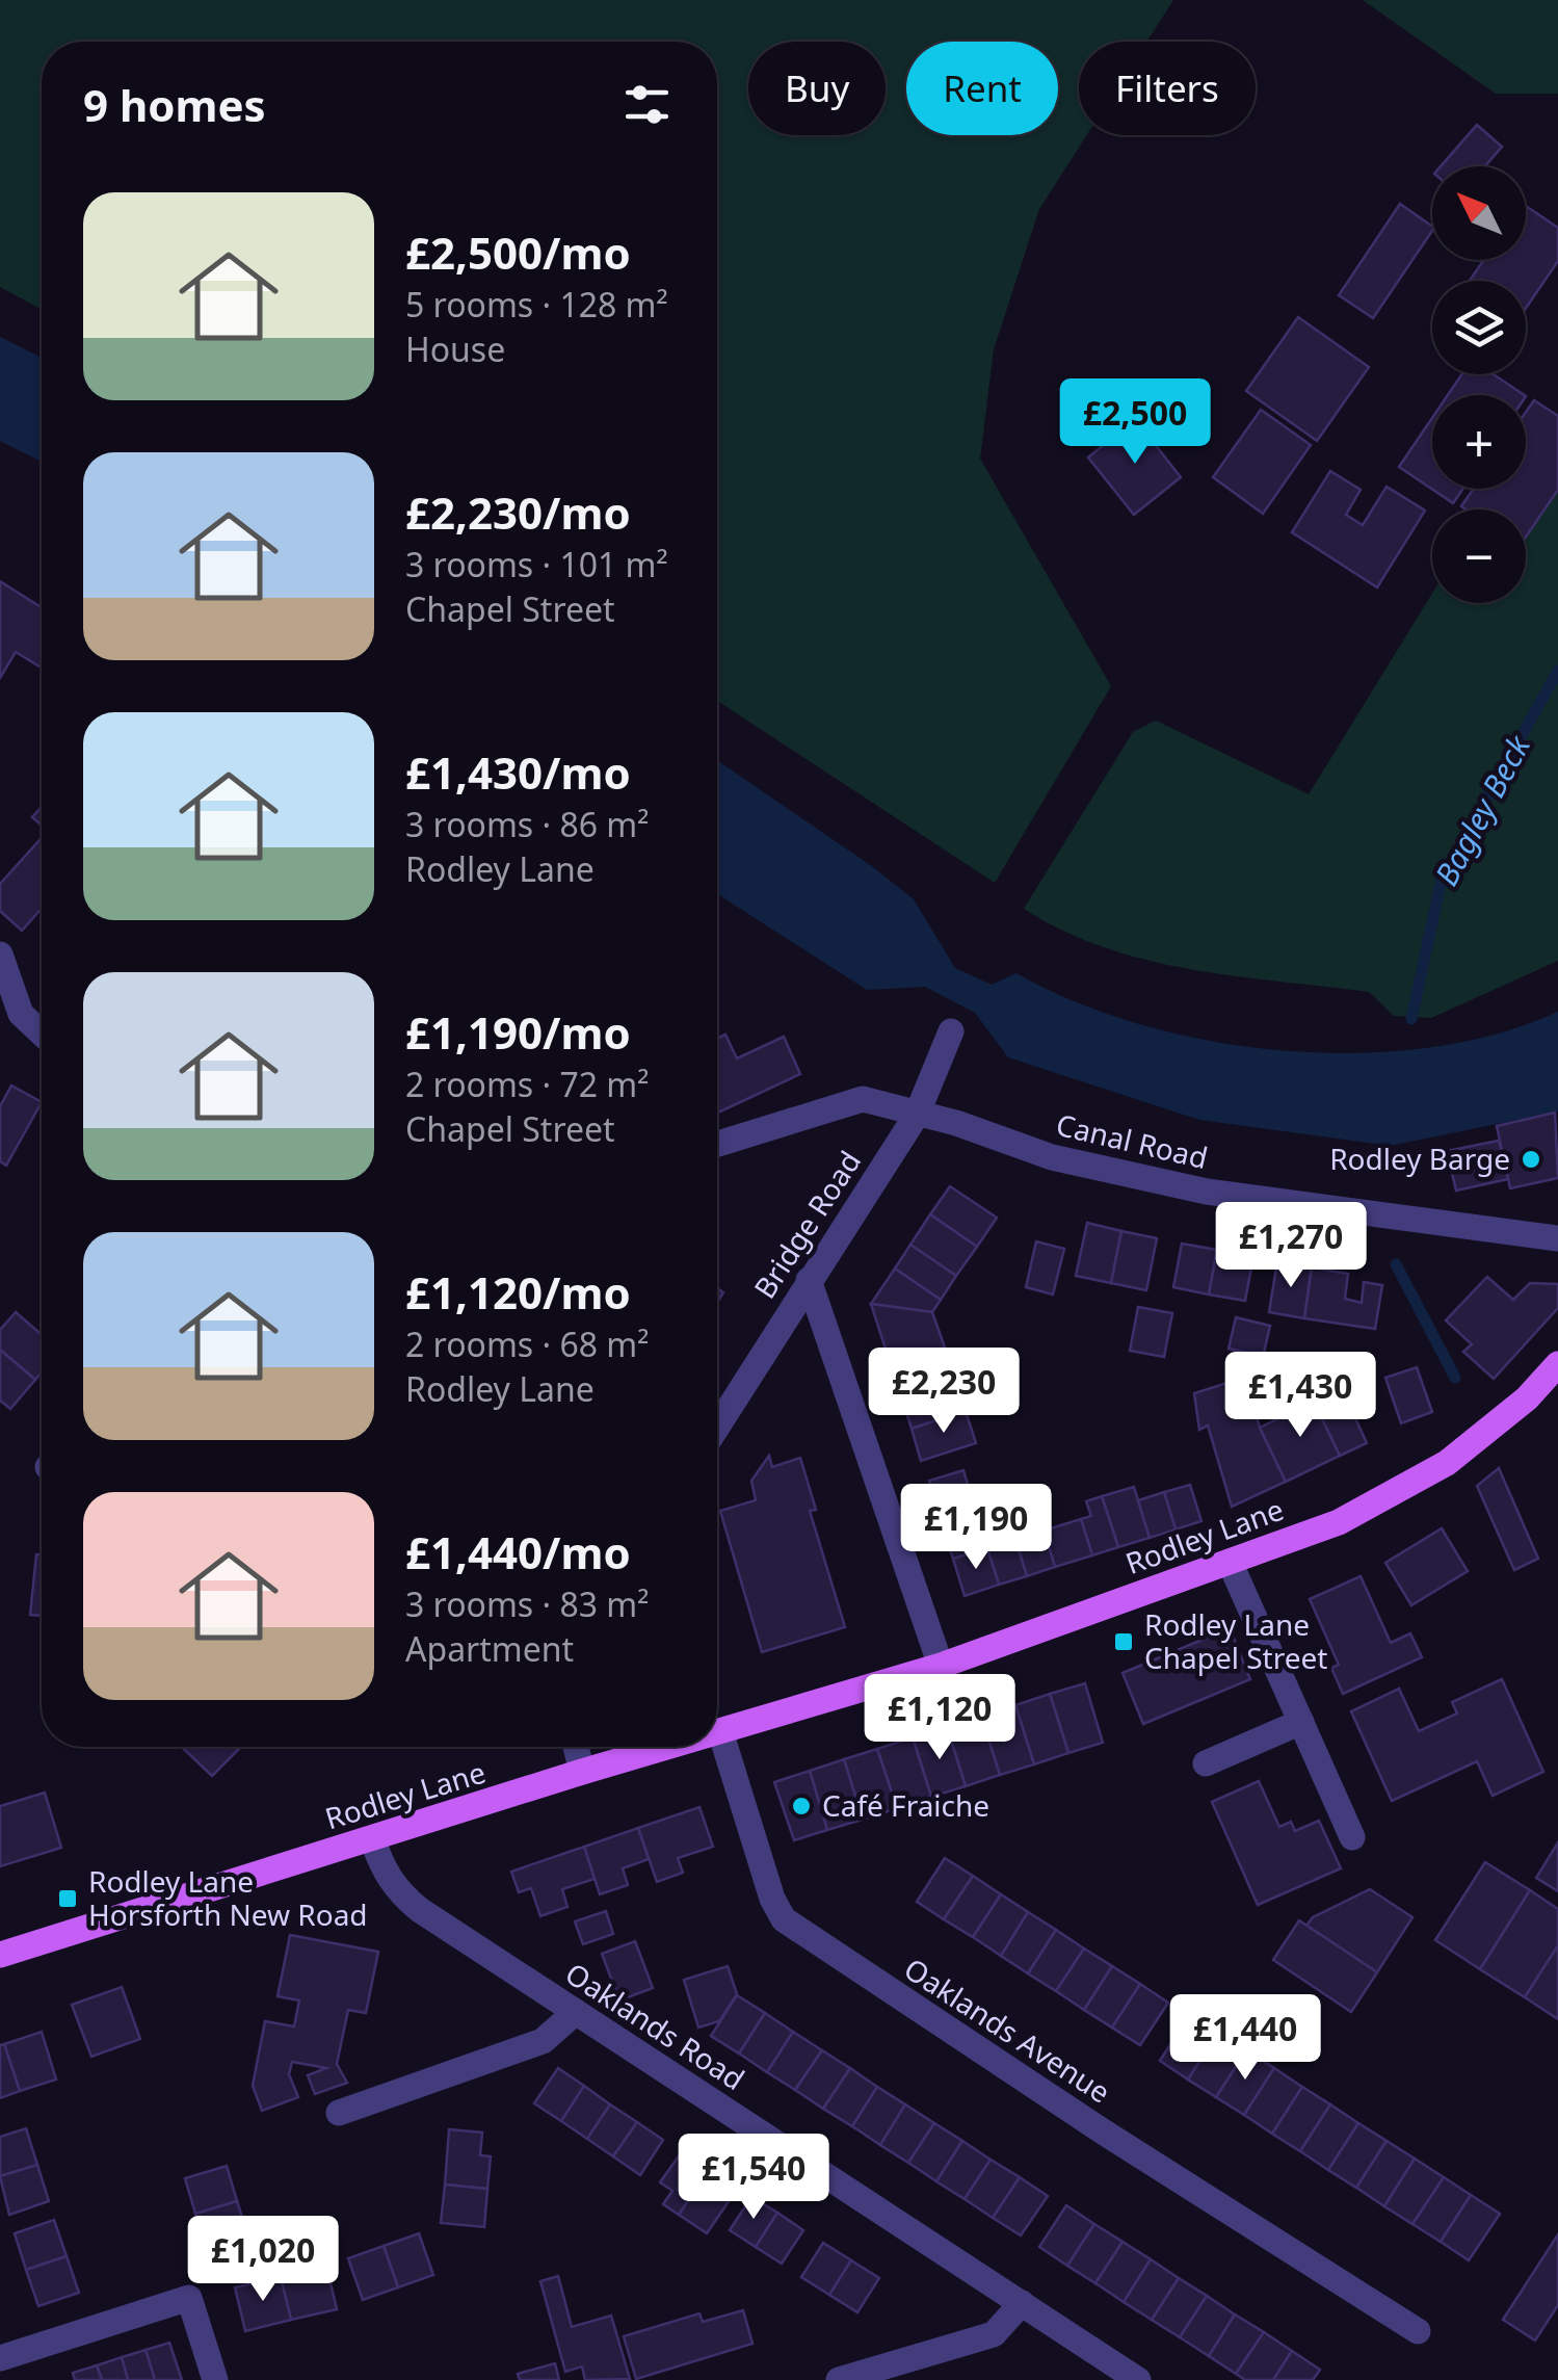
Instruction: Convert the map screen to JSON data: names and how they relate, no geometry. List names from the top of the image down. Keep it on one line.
{"streets":{"main road":["Rodley Lane"],"street":["Canal Road","Bridge Road","Oaklands Road","Oaklands Avenue"]},"crossings":[["Canal Road","Bridge Road"],["Rodley Lane","Oaklands Road"],["Rodley Lane","Oaklands Avenue"]],"water":["Bagley Beck"],"places":{"other":["Rodley Barge","Café Fraiche"],"transit":["Rodley Lane Chapel Street","Rodley Lane Horsforth New Road"]},"north":"top left","page":{"chip":["Buy","Rent","Filters"],"heading":"9 homes","map_buttons":["+","−"],"list":[{"name":"£2,500/mo","note":"5 rooms · 128 m² · House"},{"name":"£2,230/mo","note":"3 rooms · 101 m² · Chapel Street"},{"name":"£1,430/mo","note":"3 rooms · 86 m² · Rodley Lane"},{"name":"£1,190/mo","note":"2 rooms · 72 m² · Chapel Street"},{"name":"£1,120/mo","note":"2 rooms · 68 m² · Rodley Lane"},{"name":"£1,440/mo","note":"3 rooms · 83 m² · Apartment"}],"price":["£2,500","£1,270","£2,230","£1,430","£1,190","£1,120","£1,440","£1,540","£1,020"]}}
